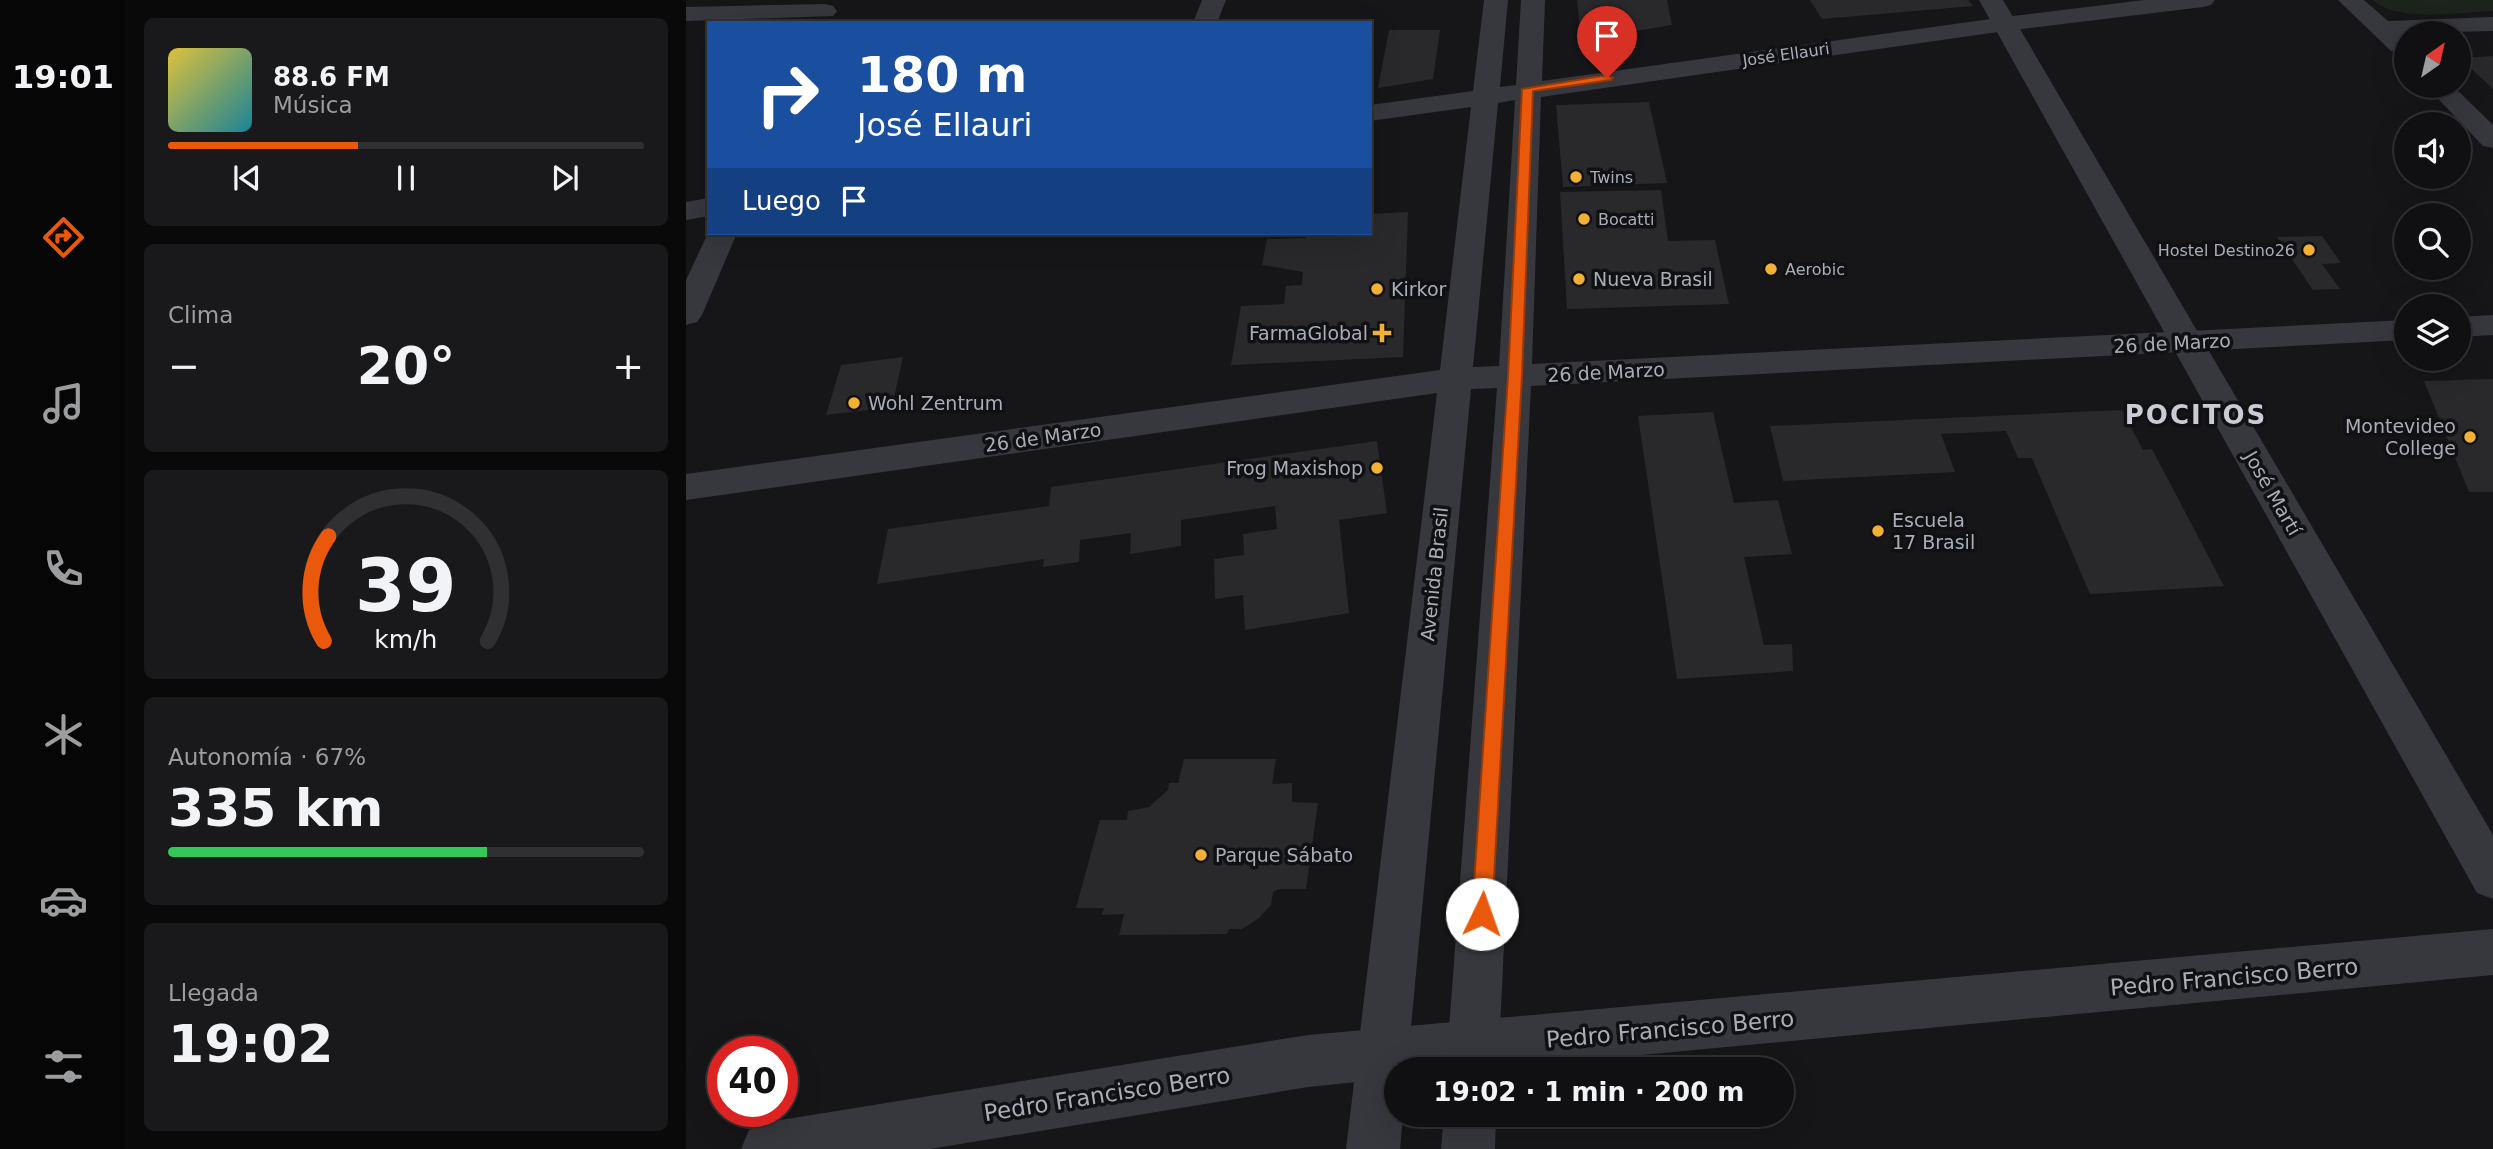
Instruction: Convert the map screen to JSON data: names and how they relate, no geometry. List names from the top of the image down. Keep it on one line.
{"streets":{"street":["José Ellauri","26 de Marzo","José Martí","Avenida Brasil","Pedro Francisco Berro"]},"crossings":[["José Ellauri","José Martí"],["José Ellauri","Avenida Brasil"],["26 de Marzo","José Martí"],["26 de Marzo","Avenida Brasil"],["Avenida Brasil","Pedro Francisco Berro"]],"districts":["POCITOS"],"places":{"other":["Twins","Bocatti","Hostel Destino26","Aerobic","Nueva Brasil","Kirkor","Wohl Zentrum","Montevideo College","Frog Maxishop","Escuela 17 Brasil","Parque Sábato"],"health":["FarmaGlobal"]},"north":"top right","page":{"tabs":"19:01","turn":["180 m","José Ellauri"],"song":["88.6 FM","Música"],"then":"Luego","tile":["Clima",["Autonomía · 67%","335 km"],["Llegada","19:02"]],"heat":["−","20°","+"],"limit":"40","trip":"19:02 · 1 min · 200 m","gauge":["39","km/h"]}}
